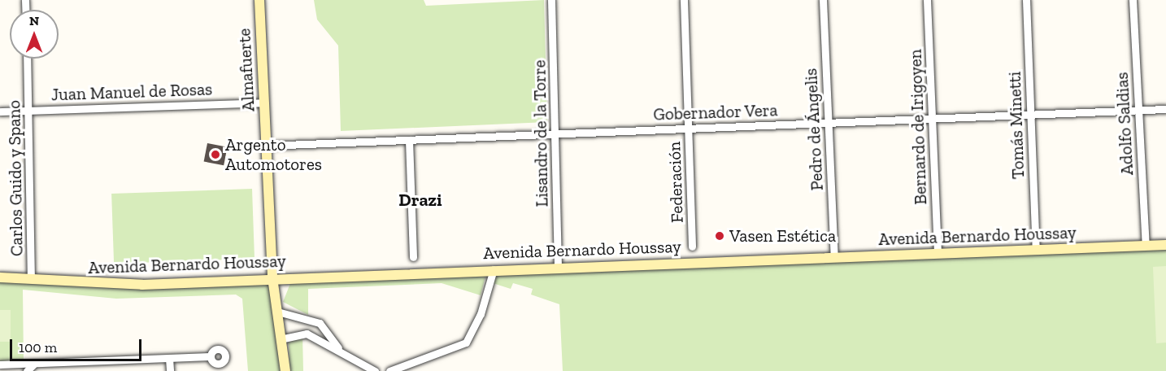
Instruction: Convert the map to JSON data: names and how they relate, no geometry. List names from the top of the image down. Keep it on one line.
{"streets":{"main road":["Almafuerte","Avenida Bernardo Houssay"],"street":["Juan Manuel de Rosas","Gobernador Vera","Adolfo Saldias","Tomás Minetti","Bernardo de Irigoyen","Pedro de Ángelis","Lisandro de la Torre","Carlos Guido y Spano","Federación"]},"crossings":[["Almafuerte","Juan Manuel de Rosas"],["Almafuerte","Gobernador Vera"],["Almafuerte","Avenida Bernardo Houssay"],["Juan Manuel de Rosas","Carlos Guido y Spano"],["Gobernador Vera","Adolfo Saldias"],["Gobernador Vera","Tomás Minetti"],["Gobernador Vera","Bernardo de Irigoyen"],["Gobernador Vera","Pedro de Ángelis"],["Gobernador Vera","Lisandro de la Torre"],["Gobernador Vera","Federación"],["Adolfo Saldias","Avenida Bernardo Houssay"],["Tomás Minetti","Avenida Bernardo Houssay"],["Bernardo de Irigoyen","Avenida Bernardo Houssay"],["Pedro de Ángelis","Avenida Bernardo Houssay"],["Lisandro de la Torre","Avenida Bernardo Houssay"],["Carlos Guido y Spano","Avenida Bernardo Houssay"]],"districts":["Drazi"],"places":["Argento Automotores","Vasen Estética"],"scale_bar":"100 m","north":"top"}
